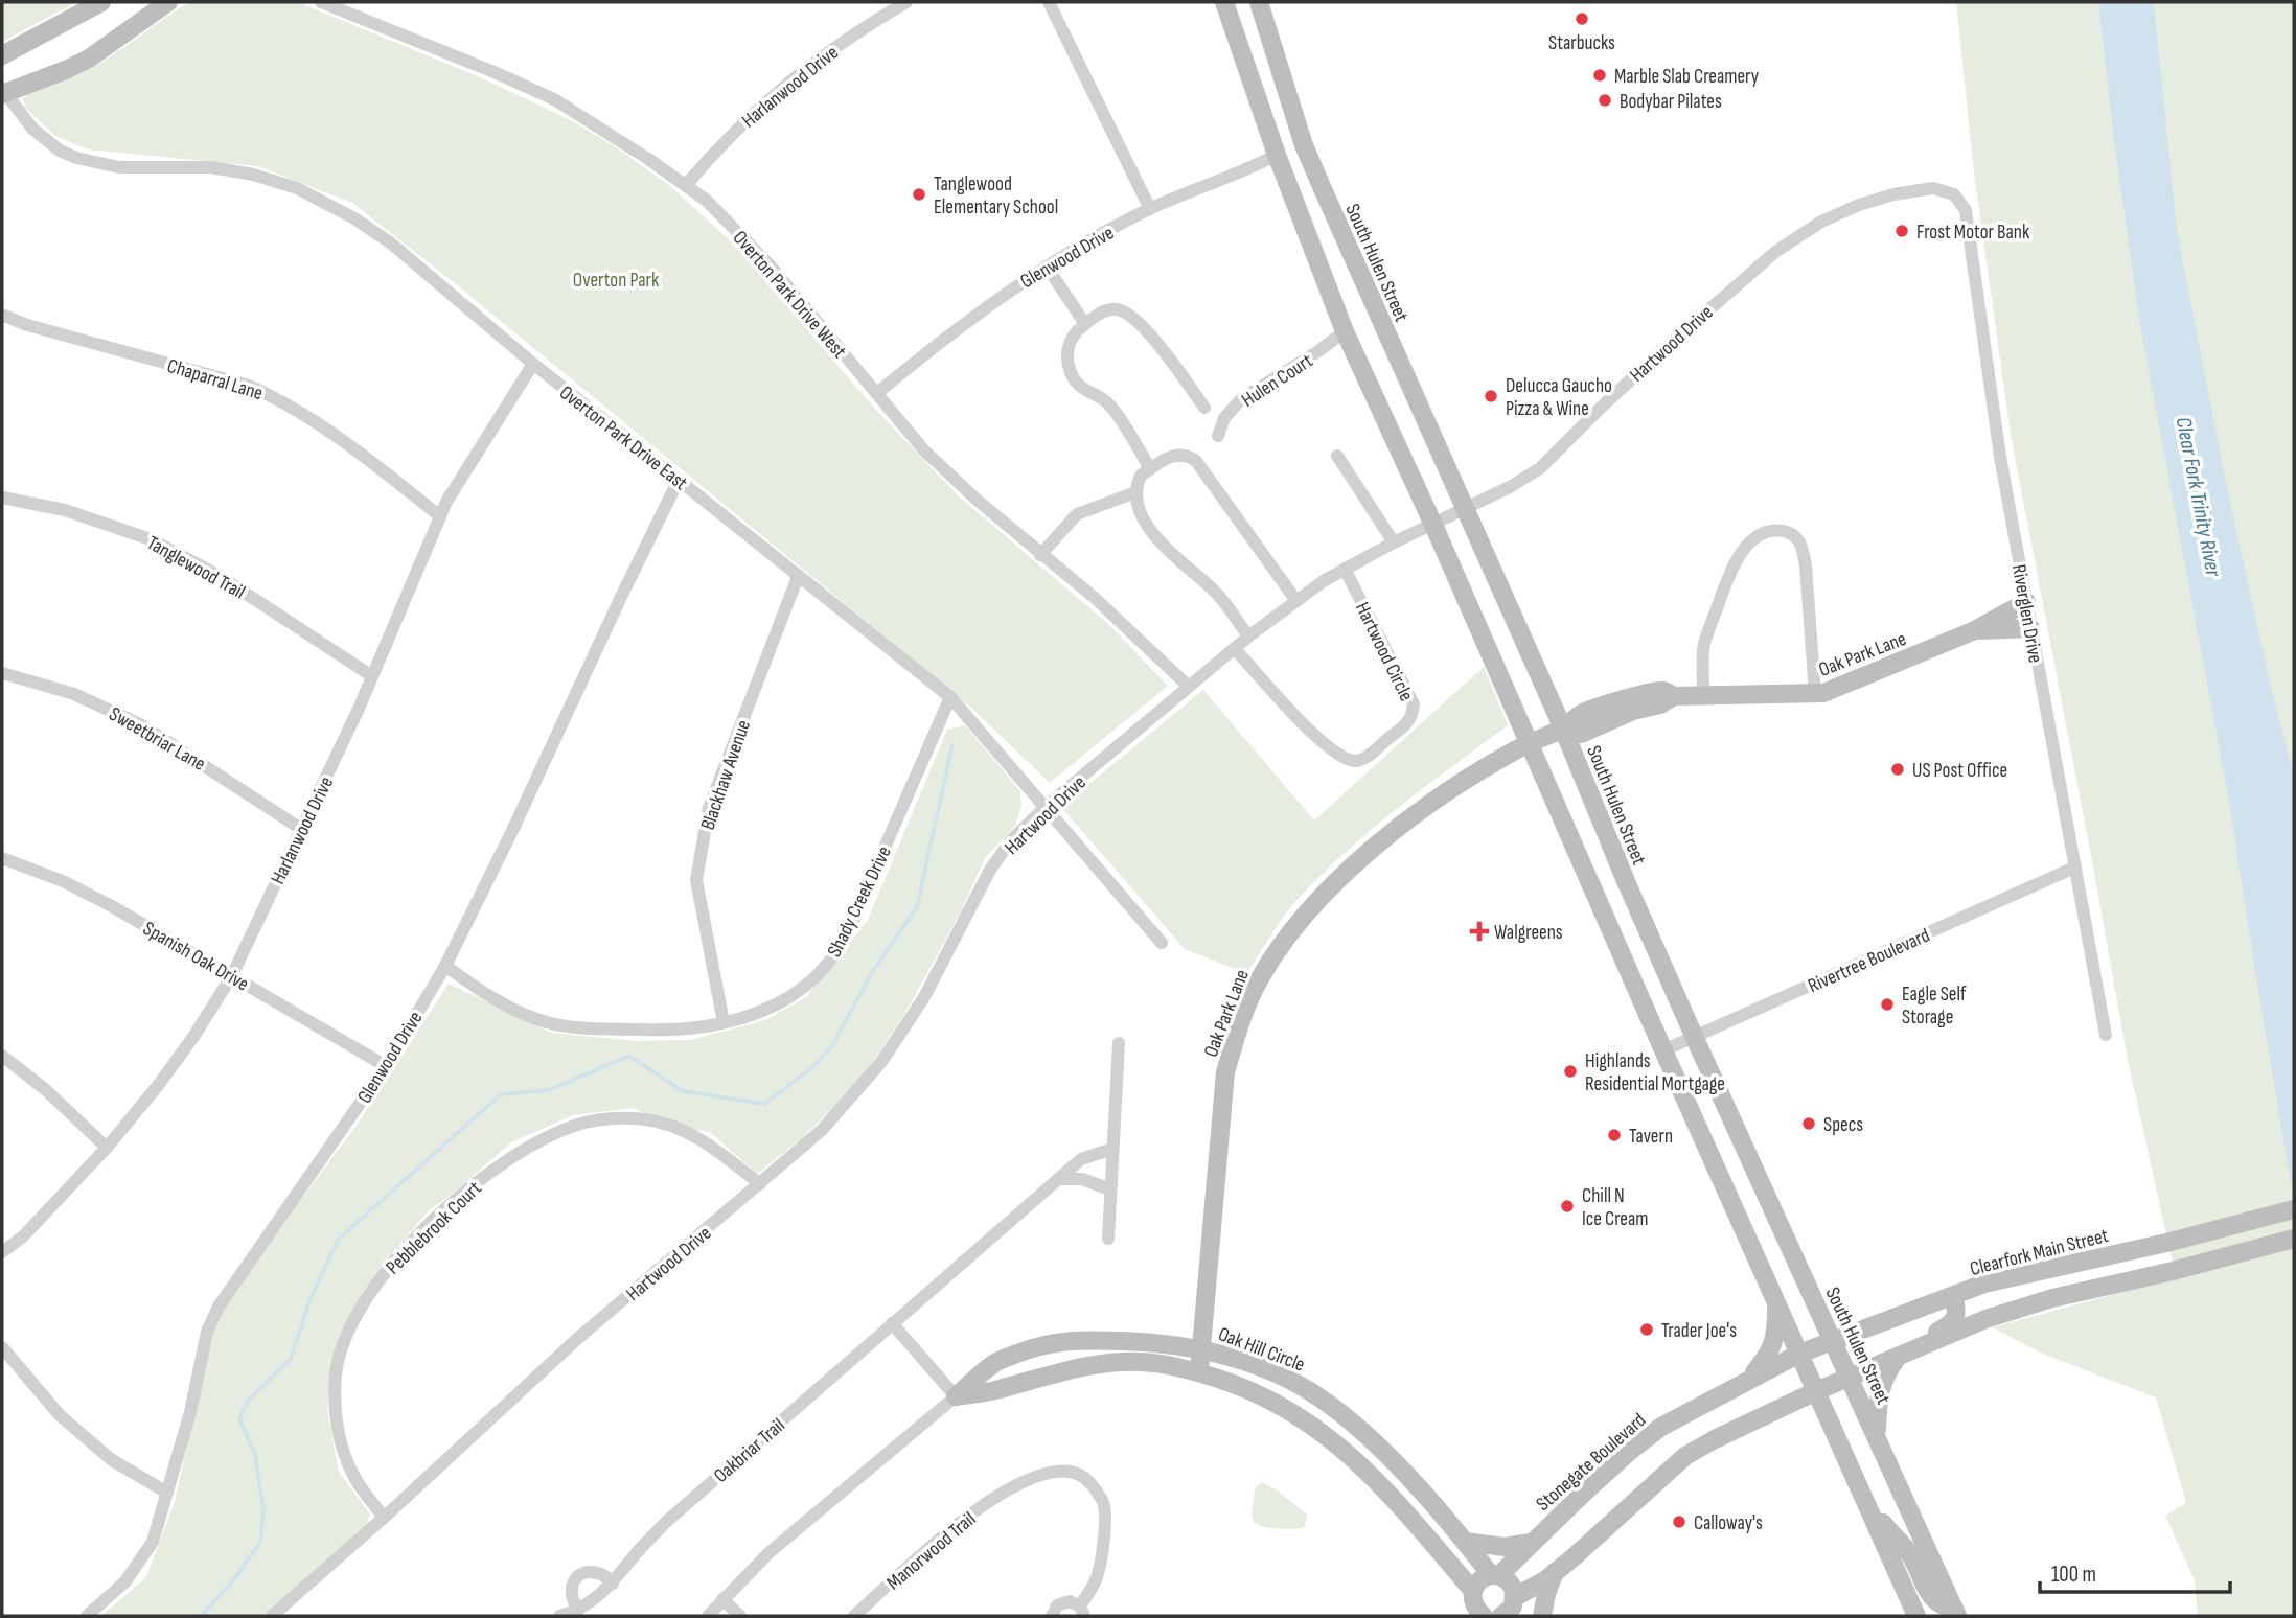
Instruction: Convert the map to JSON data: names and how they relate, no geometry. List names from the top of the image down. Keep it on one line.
{"streets":{"street":["Harlanwood Drive","Glenwood Drive","South Hulen Street","Overton Park Drive West","Hartwood Drive","Chaparral Lane","Hulen Court","Overton Park Drive East","Tanglewood Trail","Riverglen Drive","Hartwood Circle","Oak Park Lane","Sweetbriar Lane","Blackhaw Avenue","Shady Creek Drive","Spanish Oak Drive","Rivertree Boulevard","Pebblebrook Court","Clearfork Main Street","Oak Hill Circle","Oakbriar Trail","Stonegate Boulevard","Manorwood Trail"]},"crossings":[["Harlanwood Drive","Overton Park Drive West"],["Harlanwood Drive","Chaparral Lane"],["Harlanwood Drive","Overton Park Drive East"],["Harlanwood Drive","Tanglewood Trail"],["Harlanwood Drive","Sweetbriar Lane"],["Harlanwood Drive","Spanish Oak Drive"],["Glenwood Drive","Overton Park Drive West"],["Glenwood Drive","Overton Park Drive East"],["Glenwood Drive","Shady Creek Drive"],["Glenwood Drive","Spanish Oak Drive"],["South Hulen Street","Hartwood Drive"],["South Hulen Street","Oak Park Lane"],["South Hulen Street","Rivertree Boulevard"],["South Hulen Street","Clearfork Main Street"],["Overton Park Drive West","Hartwood Drive"],["Hartwood Drive","Overton Park Drive East"],["Hartwood Drive","Riverglen Drive"],["Hartwood Drive","Hartwood Circle"],["Hartwood Drive","Pebblebrook Court"],["Overton Park Drive East","Blackhaw Avenue"],["Overton Park Drive East","Shady Creek Drive"],["Riverglen Drive","Oak Park Lane"],["Riverglen Drive","Rivertree Boulevard"],["Oak Park Lane","Oak Hill Circle"],["Blackhaw Avenue","Shady Creek Drive"],["Clearfork Main Street","Stonegate Boulevard"],["Oak Hill Circle","Stonegate Boulevard"]],"water":["Clear Fork Trinity River"],"parks":["Overton Park"],"places":{"other":["Starbucks","Marble Slab Creamery","Bodybar Pilates","Tanglewood Elementary School","Frost Motor Bank","Delucca Gaucho Pizza & Wine","US Post Office","Eagle Self Storage","Highlands Residential Mortgage","Specs","Tavern","Chill N Ice Cream","Trader Joe's","Calloway's"],"health":["Walgreens"]},"scale_bar":"100 m"}
